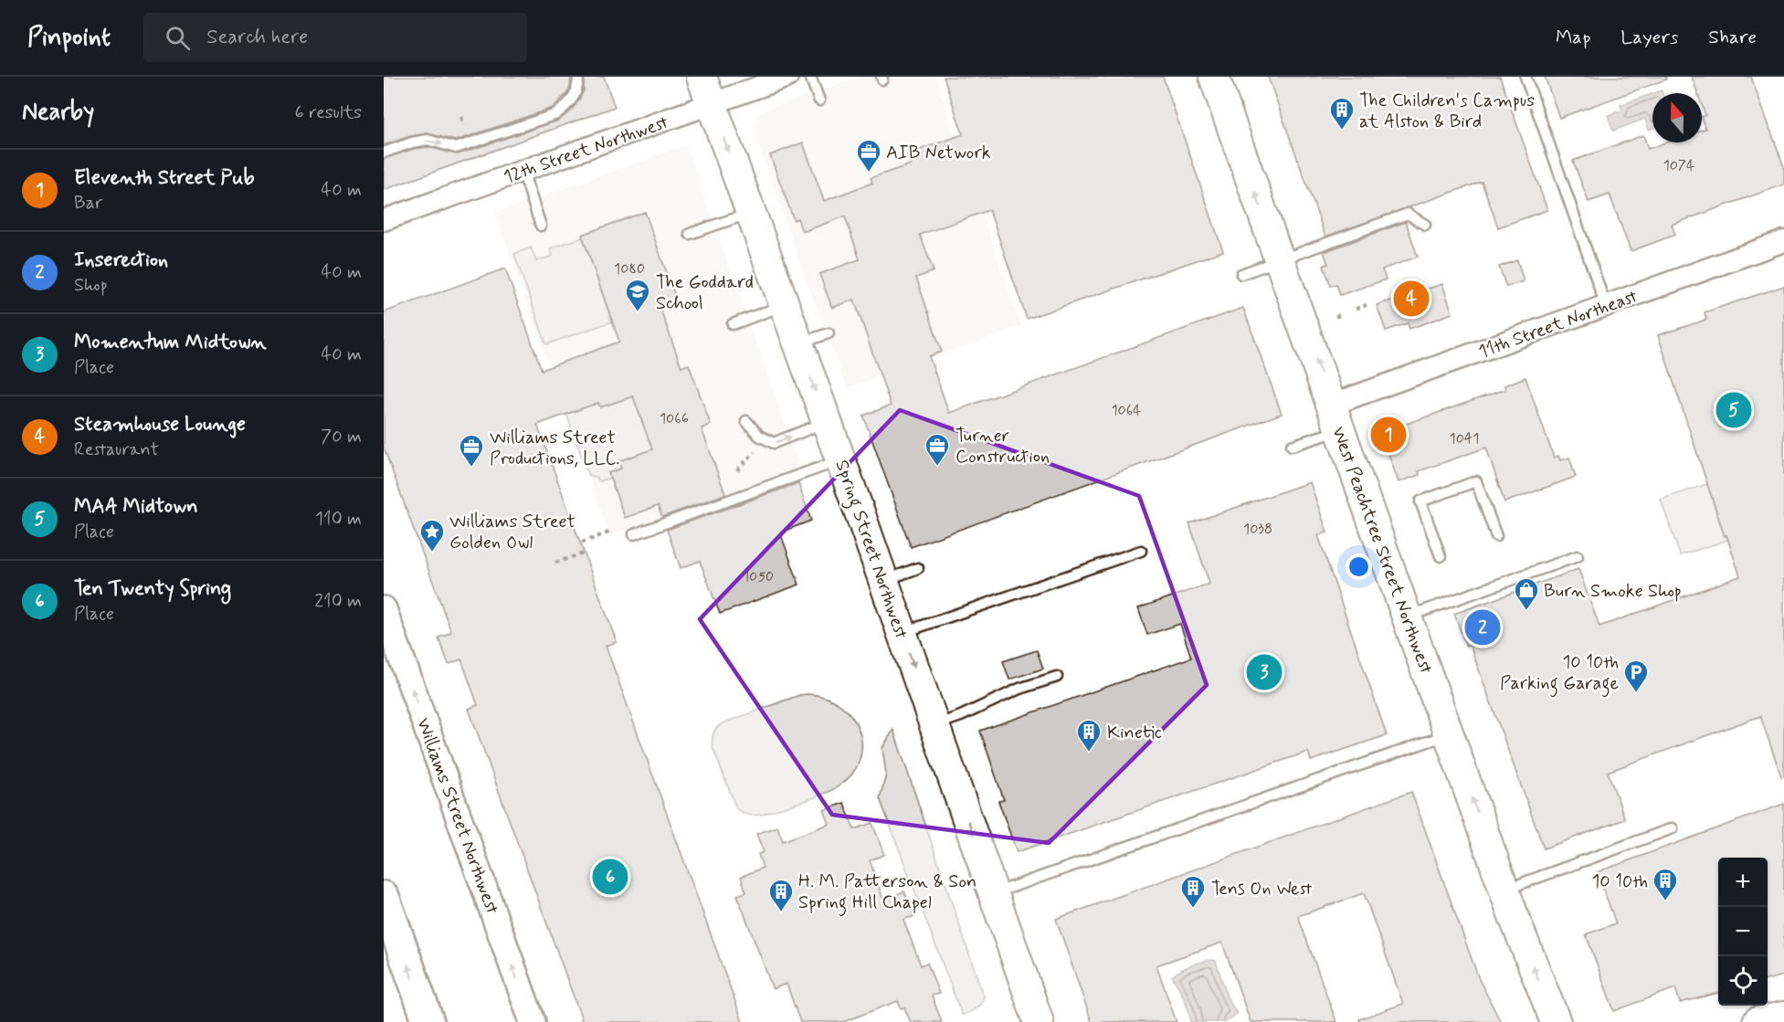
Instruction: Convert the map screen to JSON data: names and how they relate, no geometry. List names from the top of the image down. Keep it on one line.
{"streets":{"main road":["Spring Street Northwest","West Peachtree Street Northwest"],"street":["12th Street Northwest","11th Street Northeast","Williams Street Northwest"]},"crossings":[["12th Street Northwest","Spring Street Northwest"],["11th Street Northeast","West Peachtree Street Northwest"]],"one_way":["Spring Street Northwest","West Peachtree Street Northwest","Williams Street Northwest"],"places":{"building":["The Children's Campus at Alston & Bird","Kinetic","10 10th","Tens On West","H. M. Patterson & Son Spring Hill Chapel"],"office":["AIB Network","Turner Construction","Williams Street Productions, LLC."],"school or university":["The Goddard School"],"place":["Williams Street Golden Owl"],"shop":["Burn Smoke Shop"],"parking":["10 10th Parking Garage"]},"house_numbers":["1074","1080","1064","1066","1041","1038","1050"],"north":"top","page":{"header":"Pinpoint","search":"Search here","nav":["Map","Layers","Share"],"heading":["Nearby","6 results"],"list":[{"mark":"1","name":"Eleventh Street Pub","note":"Bar","value":"40 m"},{"mark":"2","name":"Inserection","note":"Shop","value":"40 m"},{"mark":"3","name":"Momentum Midtown","note":"Place","value":"40 m"},{"mark":"4","name":"Steamhouse Lounge","note":"Restaurant","value":"70 m"},{"mark":"5","name":"MAA Midtown","note":"Place","value":"110 m"},{"mark":"6","name":"Ten Twenty Spring","note":"Place","value":"210 m"}],"pins":["4","5","1","2","3","6"],"map_buttons":["+","−"]}}
